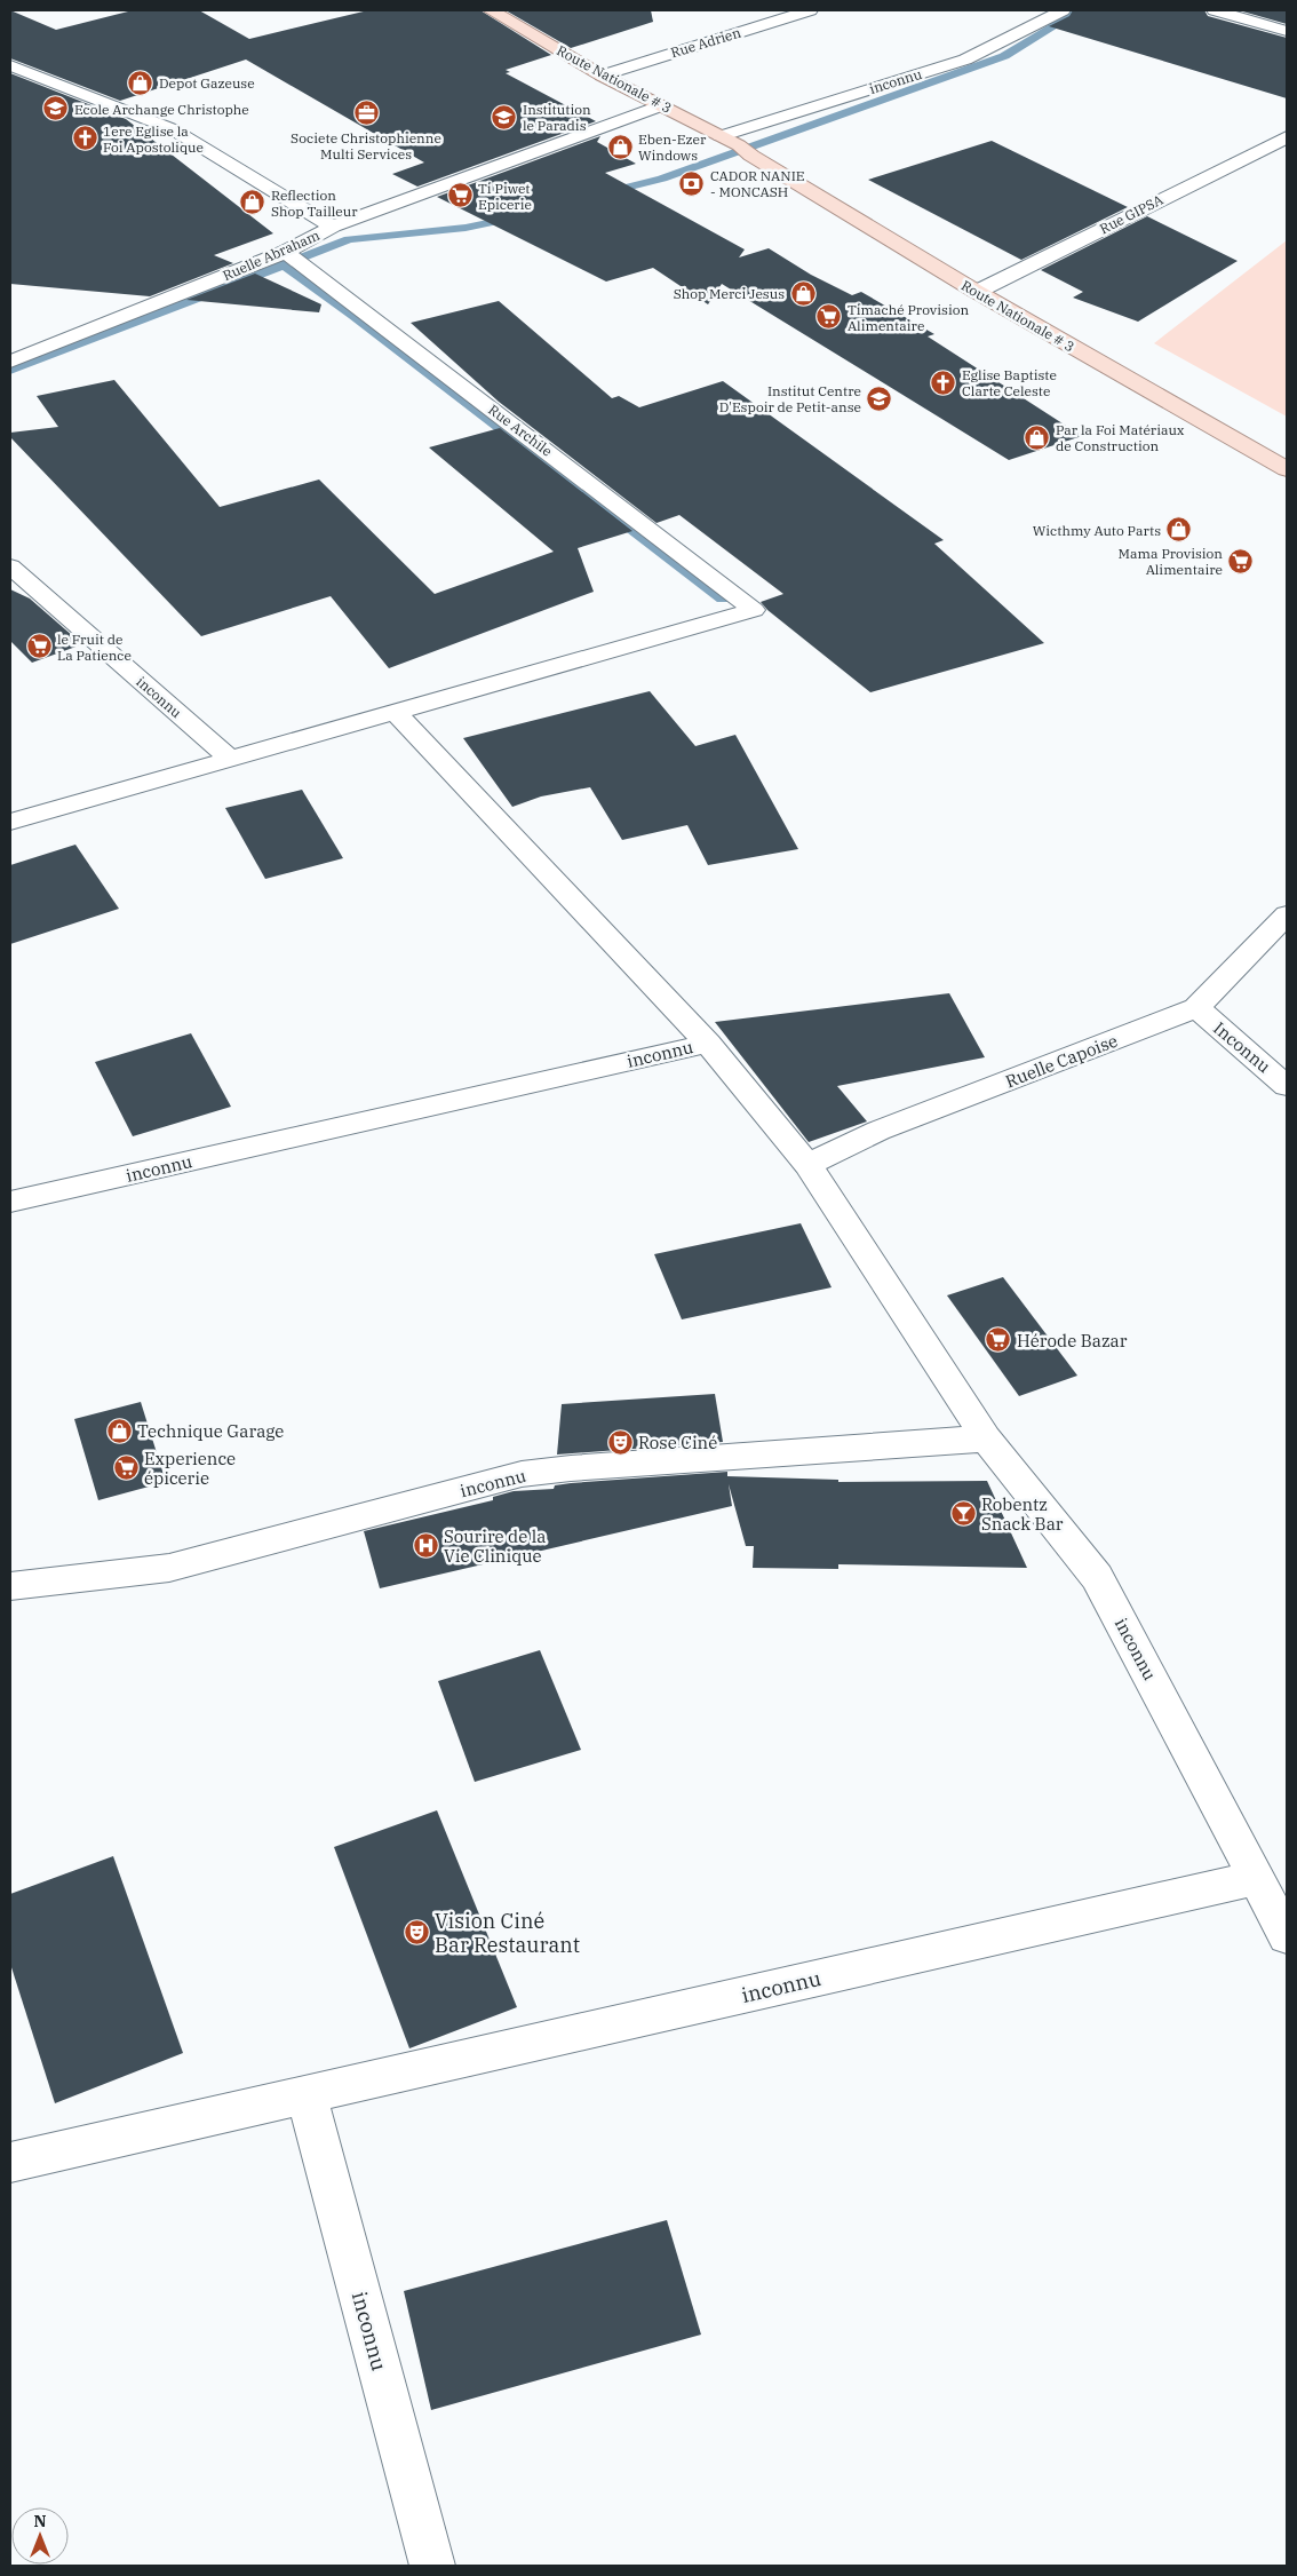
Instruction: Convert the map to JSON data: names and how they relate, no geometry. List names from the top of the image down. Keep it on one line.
{"streets":{"main road":["Route Nationale # 3"],"street":["Rue Adrien","inconnu","Rue GIPSA","Ruelle Abraham","Rue Archile","Inconnu","Ruelle Capoise"]},"crossings":[["Rue Adrien","Route Nationale # 3"],["Route Nationale # 3","inconnu"],["Route Nationale # 3","Rue GIPSA"],["Route Nationale # 3","Ruelle Abraham"],["inconnu","Rue Archile"],["inconnu","Ruelle Capoise"],["Ruelle Abraham","Rue Archile"],["Inconnu","Ruelle Capoise"]],"places":{"shop":["Depot Gazeuse","Eben-Ezer Windows","Reflection Shop Tailleur","Shop Merci Jesus","Par la Foi Matériaux de Construction","Wicthmy Auto Parts","Technique Garage"],"school or university":["Ecole Archange Christophe","Institution le Paradis","Institut Centre D'Espoir de Petit-anse"],"office":["Societe Christophienne Multi Services"],"church":["1ere Eglise la Foi Apostolique","Eglise Baptiste Clarte Celeste"],"bank":["CADOR NANIE - MONCASH"],"supermarket":["Ti Piwet Epicerie","Timaché Provision Alimentaire","Mama Provision Alimentaire","le Fruit de La Patience","Hérode Bazar","Experience épicerie"],"theatre":["Rose Ciné","Vision Ciné Bar Restaurant"],"bar":["Robentz Snack Bar"],"hospital":["Sourire de la Vie Clinique"]},"north":"top"}
